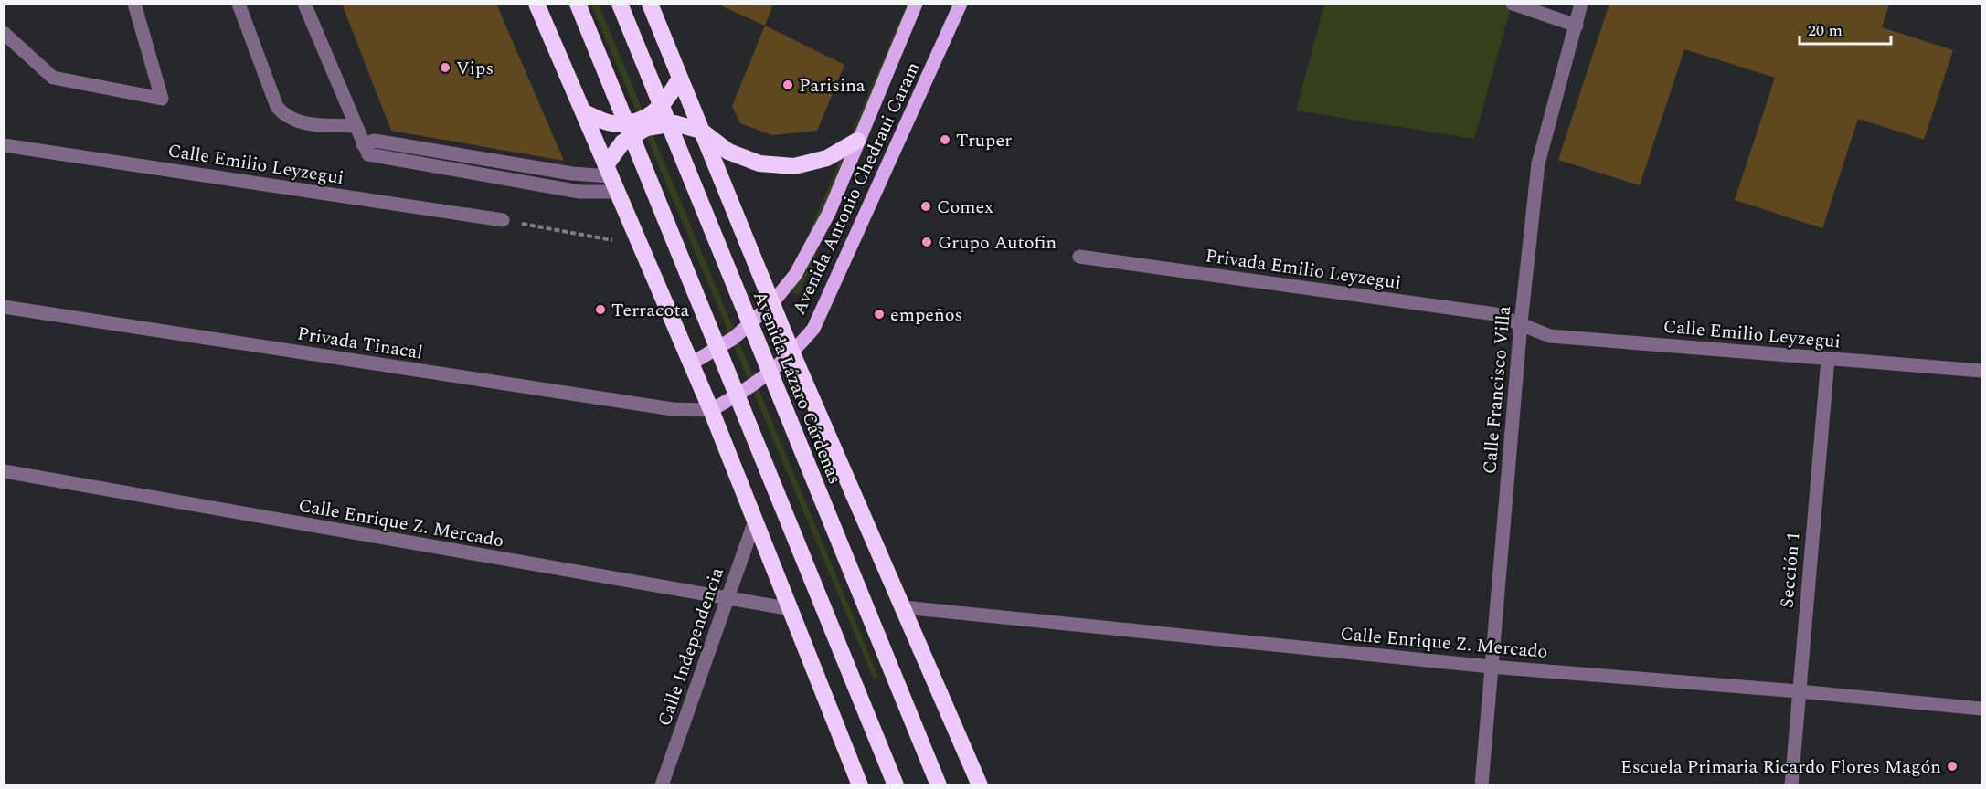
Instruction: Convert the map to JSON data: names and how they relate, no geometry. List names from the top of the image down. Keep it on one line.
{"streets":{"highway":["Avenida Lázaro Cárdenas"],"main road":["Avenida Antonio Chedraui Caram"],"street":["Calle Emilio Leyzegui","Privada Emilio Leyzegui","Privada Tinacal","Calle Francisco Villa","Calle Enrique Z. Mercado","Sección 1","Calle Independencia"]},"crossings":[["Calle Emilio Leyzegui","Privada Emilio Leyzegui"],["Calle Emilio Leyzegui","Calle Francisco Villa"],["Calle Emilio Leyzegui","Sección 1"],["Avenida Antonio Chedraui Caram","Privada Tinacal"],["Privada Emilio Leyzegui","Calle Francisco Villa"],["Calle Francisco Villa","Calle Enrique Z. Mercado"],["Calle Enrique Z. Mercado","Sección 1"],["Calle Enrique Z. Mercado","Calle Independencia"]],"places":["Vips","Parisina","Truper","Comex","Grupo Autofin","Terracota","empeños","Escuela Primaria Ricardo Flores Magón"],"scale_bar":"20 m"}
